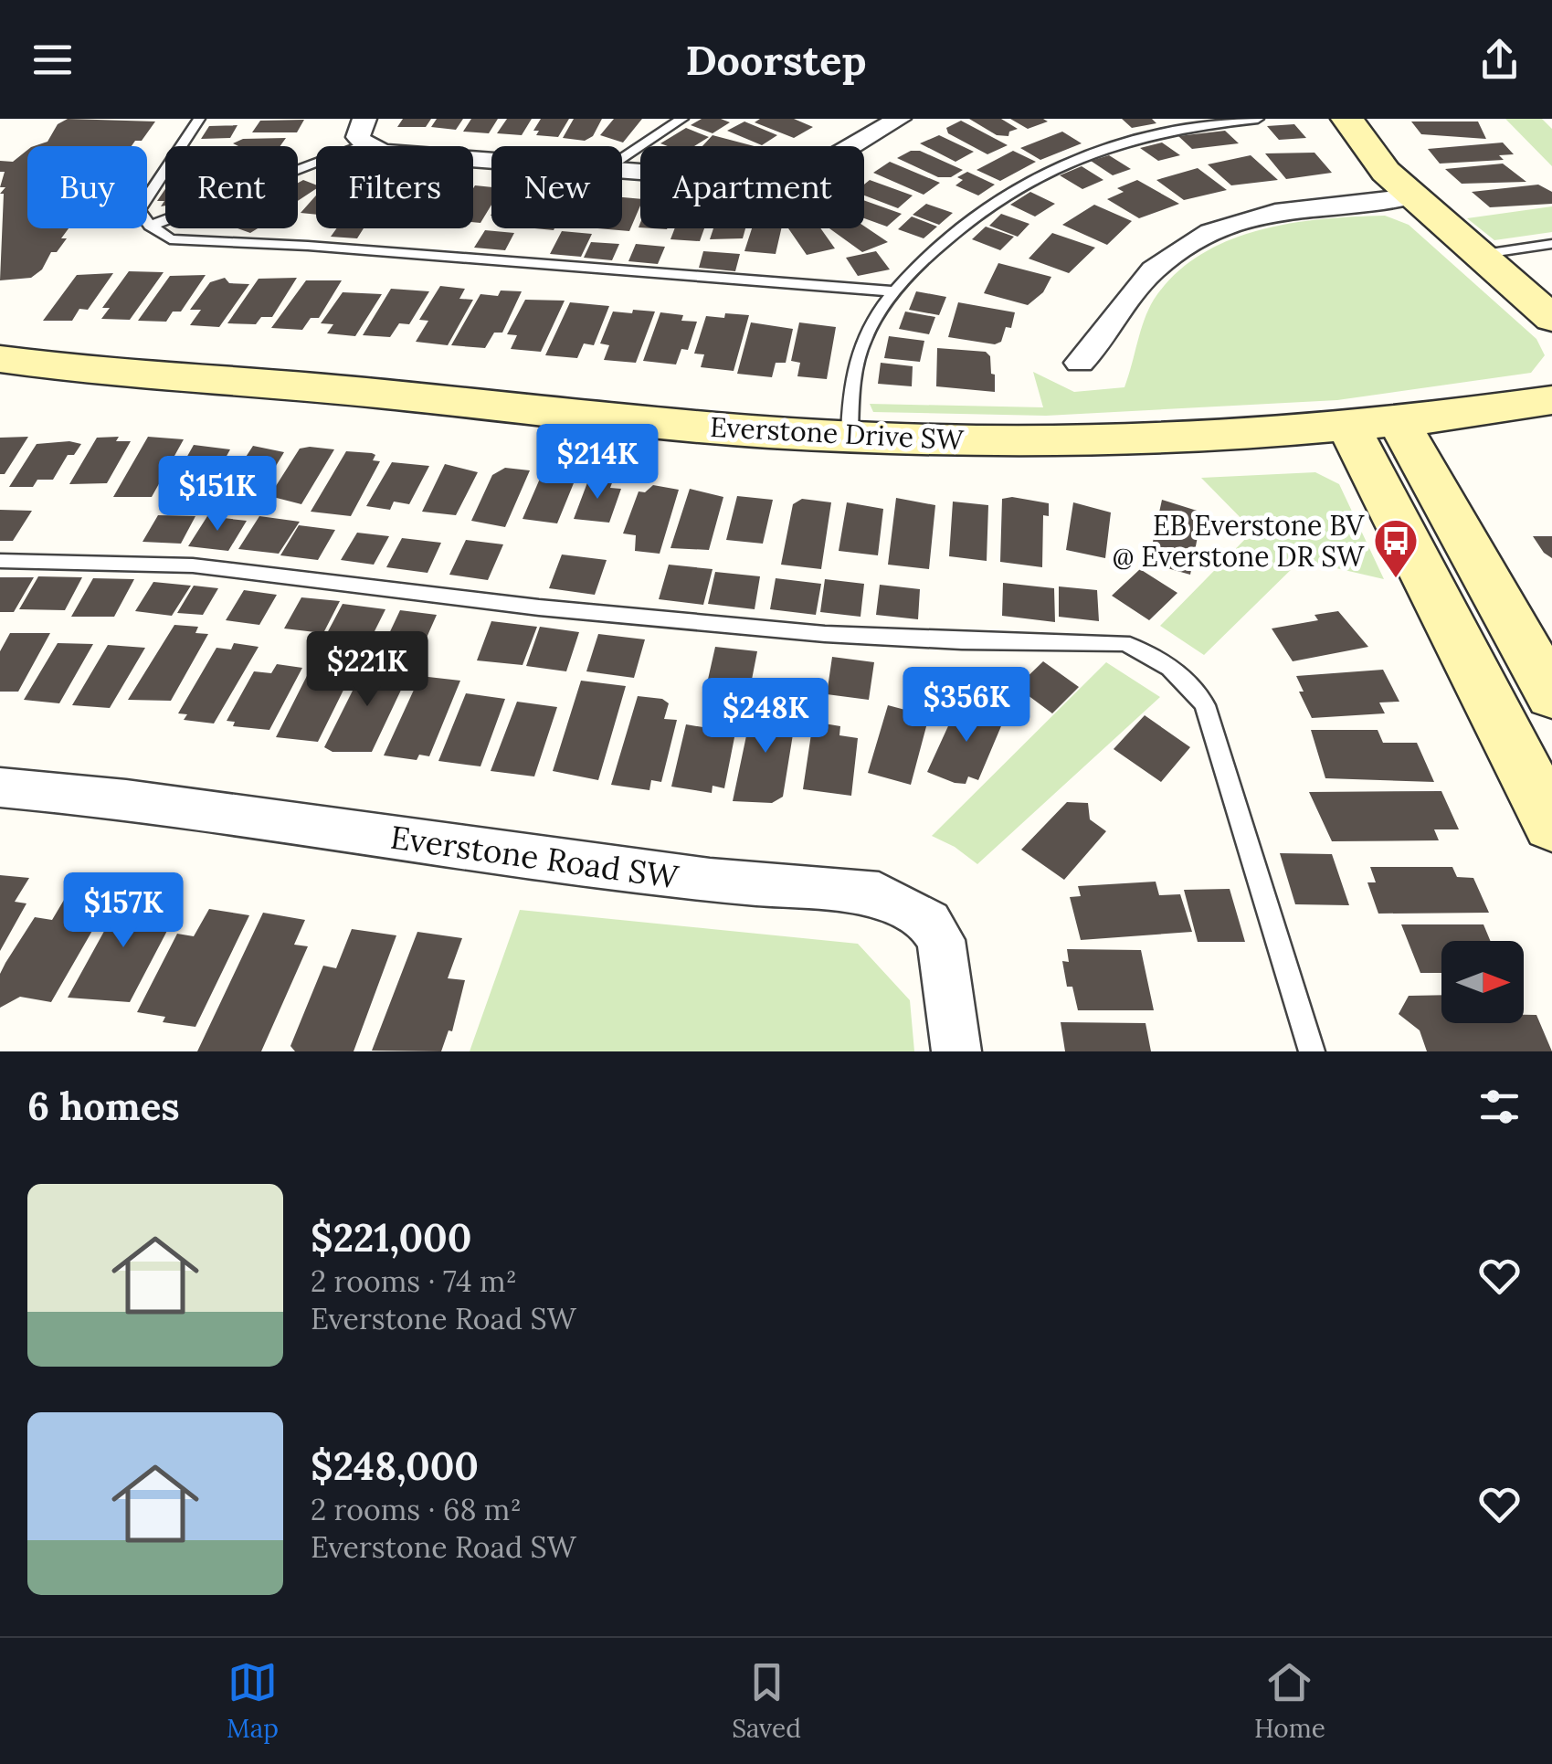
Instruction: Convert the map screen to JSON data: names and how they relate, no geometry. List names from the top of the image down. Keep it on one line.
{"streets":{"street":["Everstone Drive SW","Everstone Road SW"]},"places":{"bus stop":["EB Everstone BV @ Everstone DR SW"]},"north":"right","page":{"header":"Doorstep","chip":["Buy","Rent","Filters","New","Apartment"],"price":["$214K","$151K","$221K","$356K","$248K","$157K"],"heading":"6 homes","list":[{"name":"$221,000","note":"2 rooms · 74 m² · Everstone Road SW"},{"name":"$248,000","note":"2 rooms · 68 m² · Everstone Road SW"}],"tabs":["Map","Saved","Home"]}}
